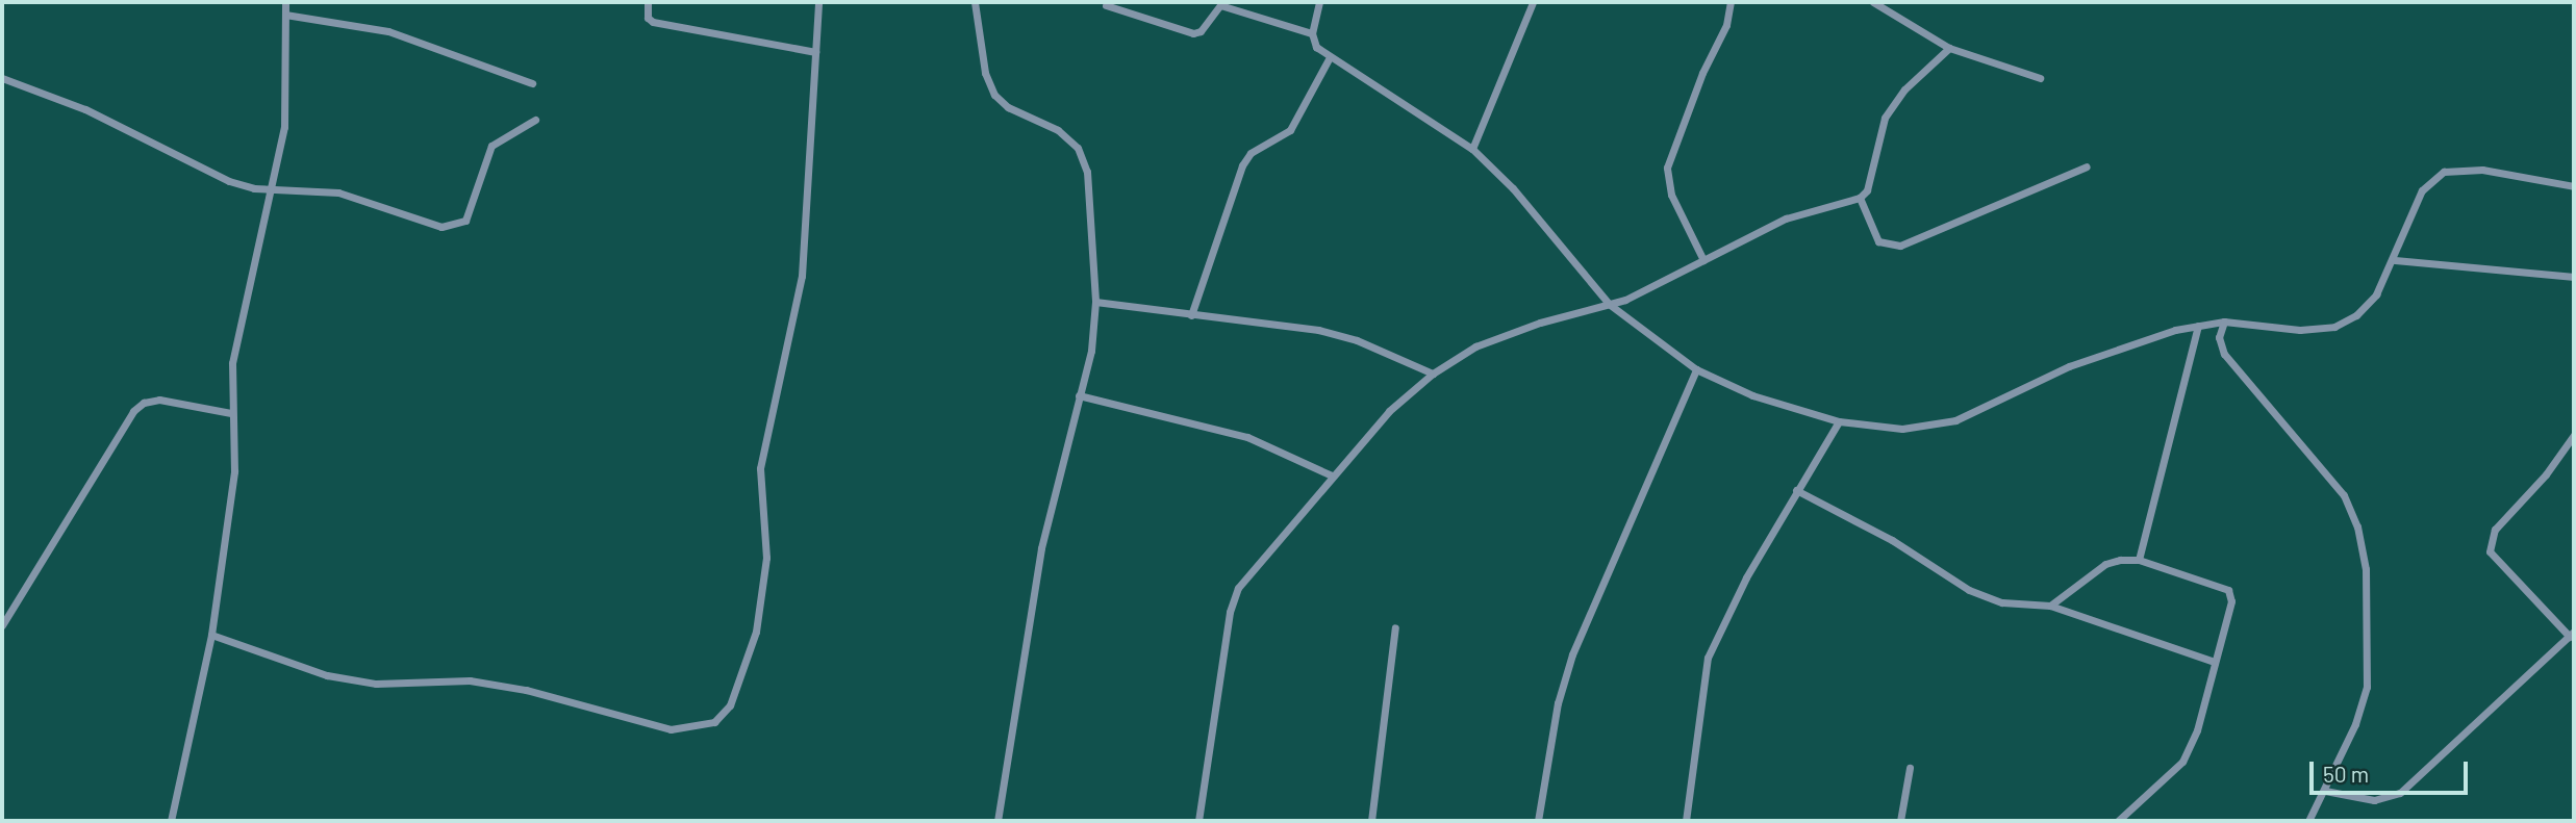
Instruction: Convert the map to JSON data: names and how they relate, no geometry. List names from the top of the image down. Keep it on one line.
{"scale_bar":"50 m"}
